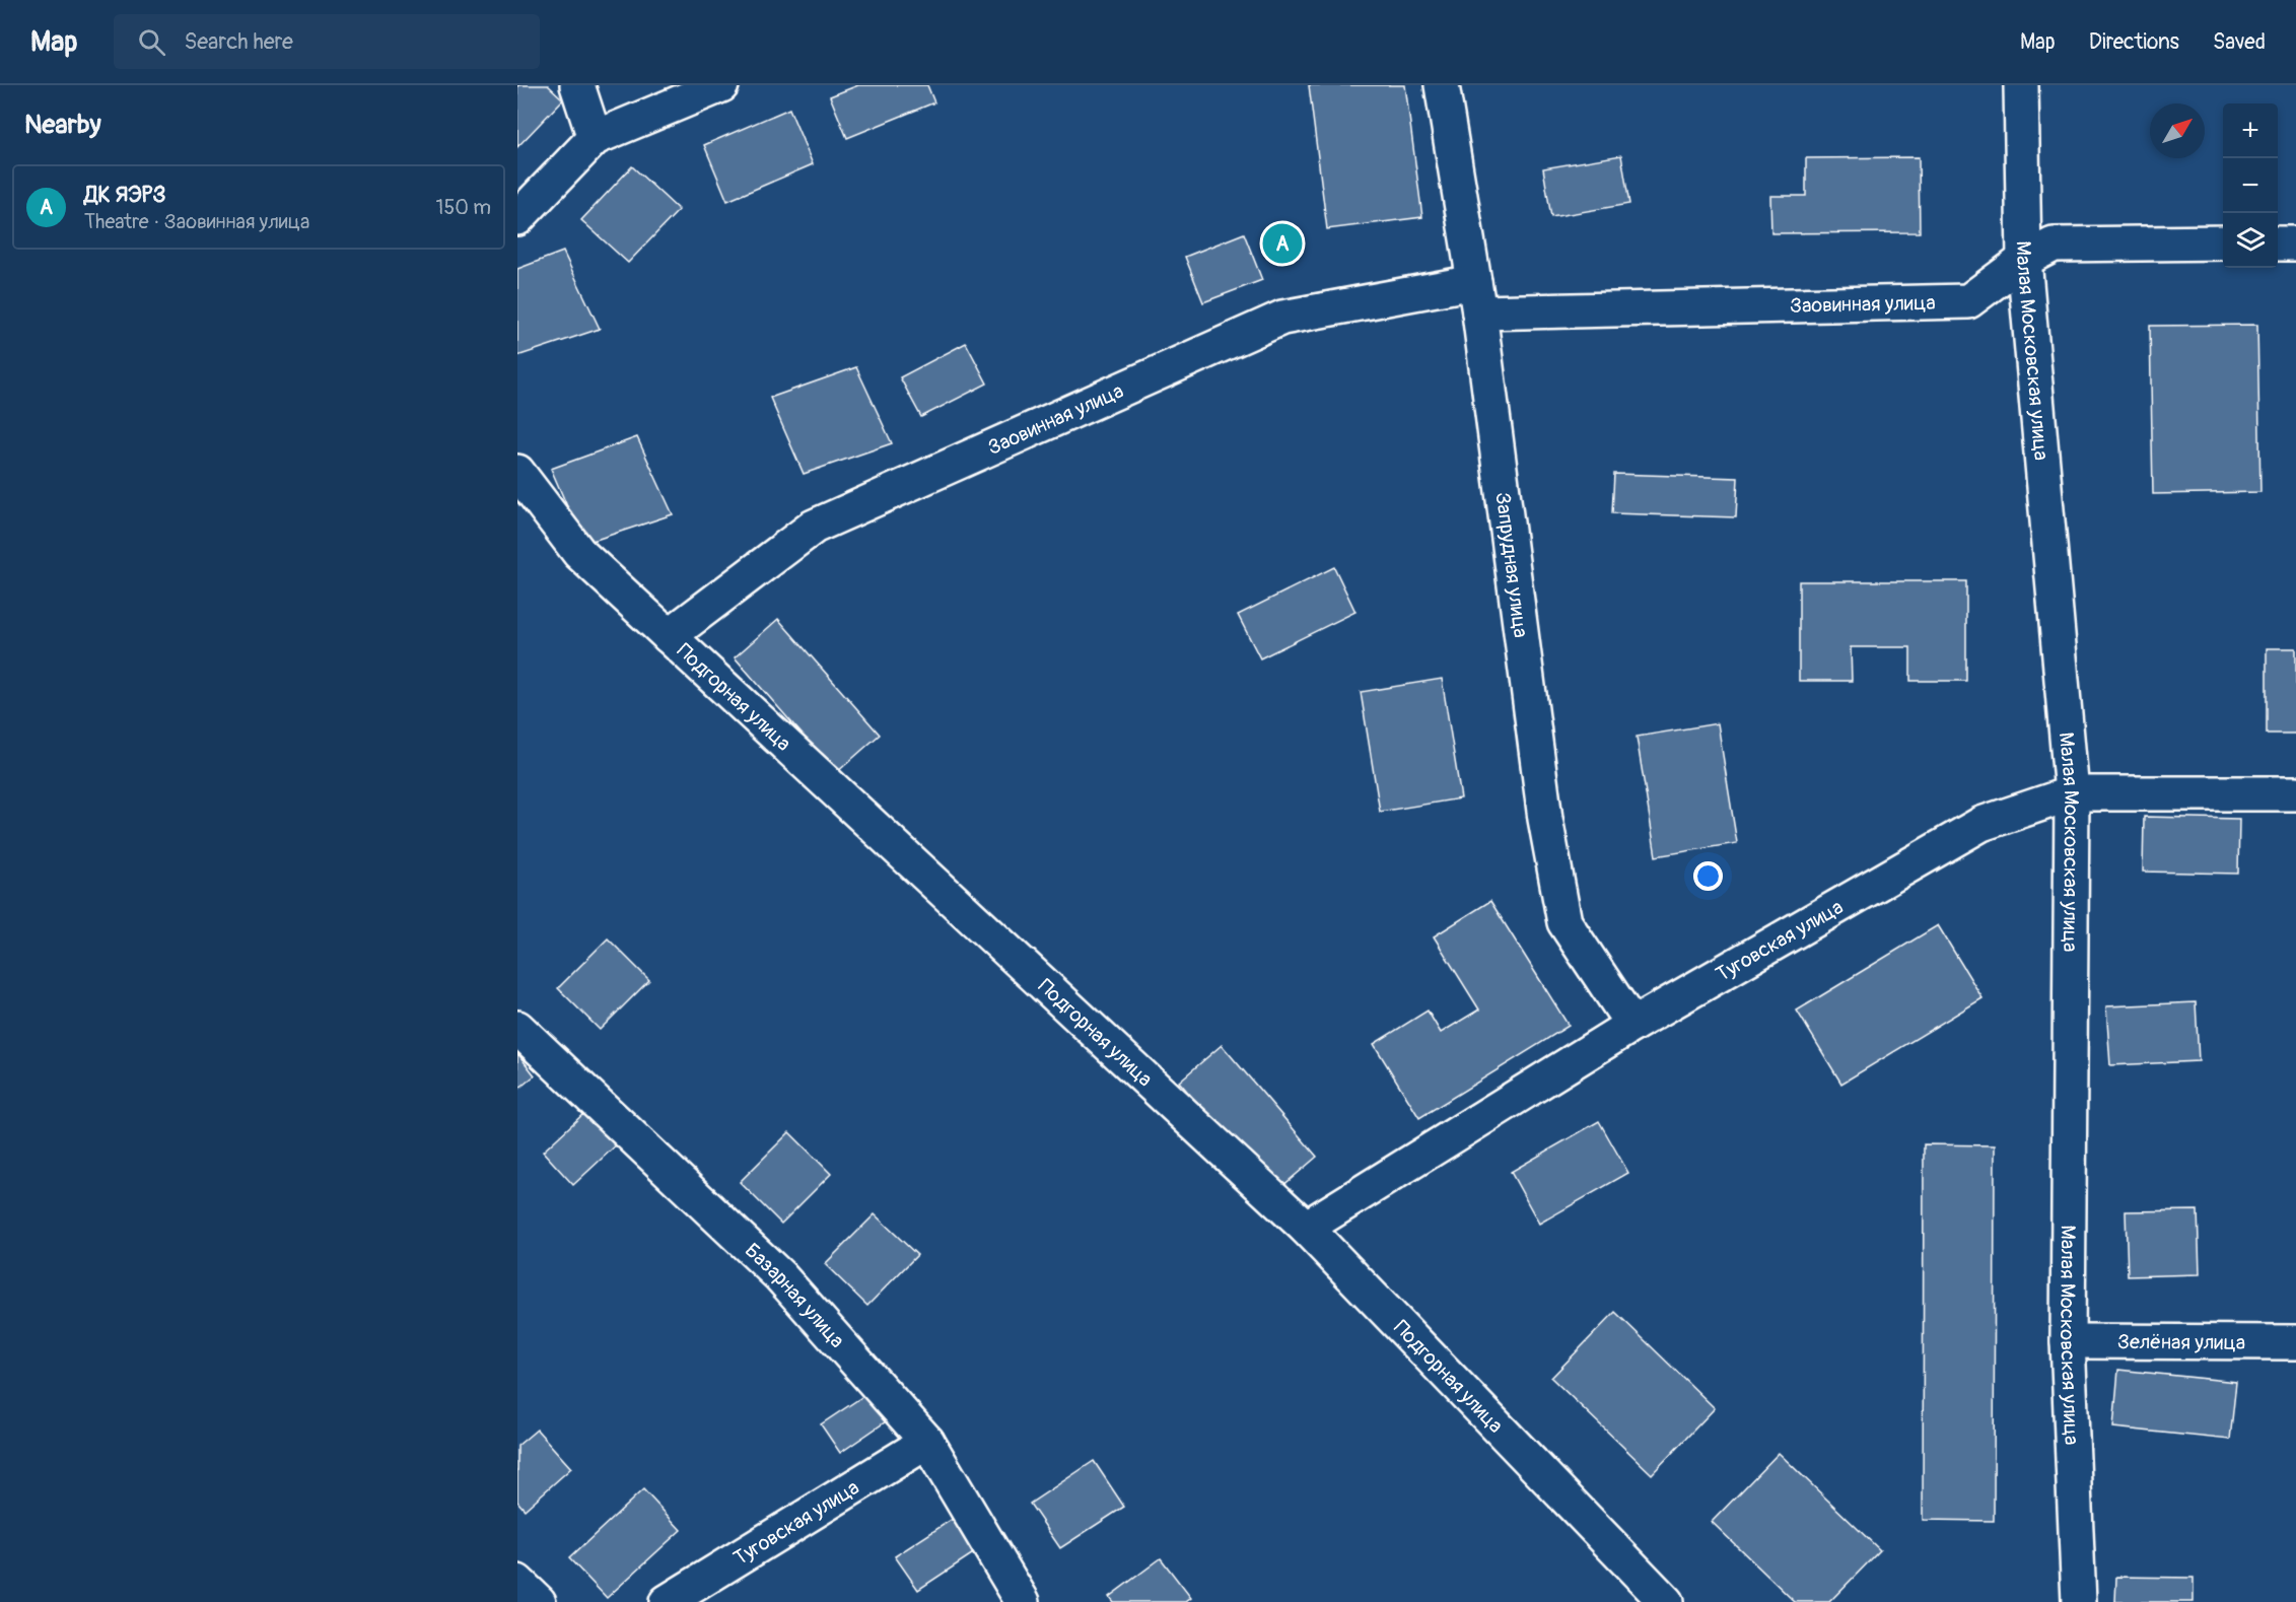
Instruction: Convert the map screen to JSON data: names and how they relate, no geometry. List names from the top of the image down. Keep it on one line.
{"streets":{"street":["Заовинная улица","Малая Московская улица","Запрудная улица","Подгорная улица","Туговская улица","Базарная улица","Зелёная улица"]},"crossings":[["Заовинная улица","Малая Московская улица"],["Заовинная улица","Запрудная улица"],["Заовинная улица","Подгорная улица"],["Малая Московская улица","Туговская улица"],["Малая Московская улица","Зелёная улица"],["Запрудная улица","Туговская улица"],["Подгорная улица","Туговская улица"],["Туговская улица","Базарная улица"]],"north":"top right","page":{"header":"Map","search":"Search here","nav":["Map","Directions","Saved"],"heading":"Nearby","map_buttons":["+","−"],"list":[{"mark":"A","name":"ДК ЯЭРЗ","note":"Theatre · Заовинная улица","value":"150 m"}],"pins":"A"}}
